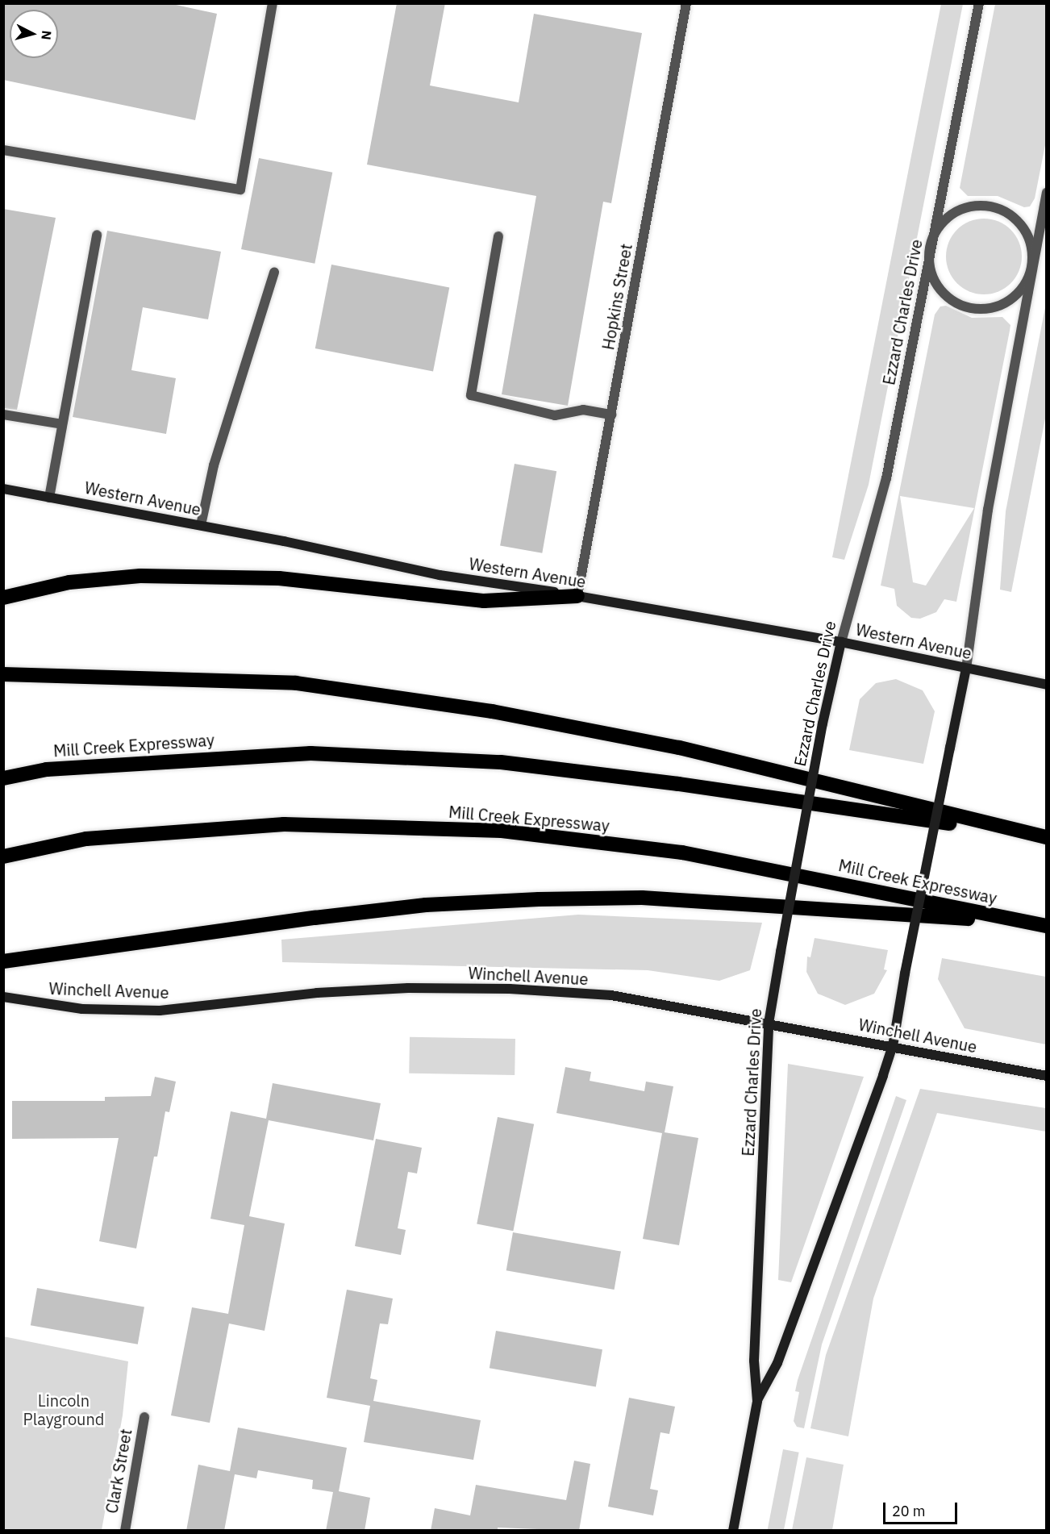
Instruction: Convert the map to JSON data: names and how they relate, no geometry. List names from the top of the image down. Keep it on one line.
{"streets":{"highway":["Mill Creek Expressway"],"main road":["Ezzard Charles Drive","Western Avenue","Winchell Avenue"],"street":["Hopkins Street","Clark Street"]},"crossings":[["Hopkins Street","Western Avenue"],["Ezzard Charles Drive","Western Avenue"],["Ezzard Charles Drive","Winchell Avenue"]],"parks":["Lincoln Playground"],"scale_bar":"20 m","north":"right"}
